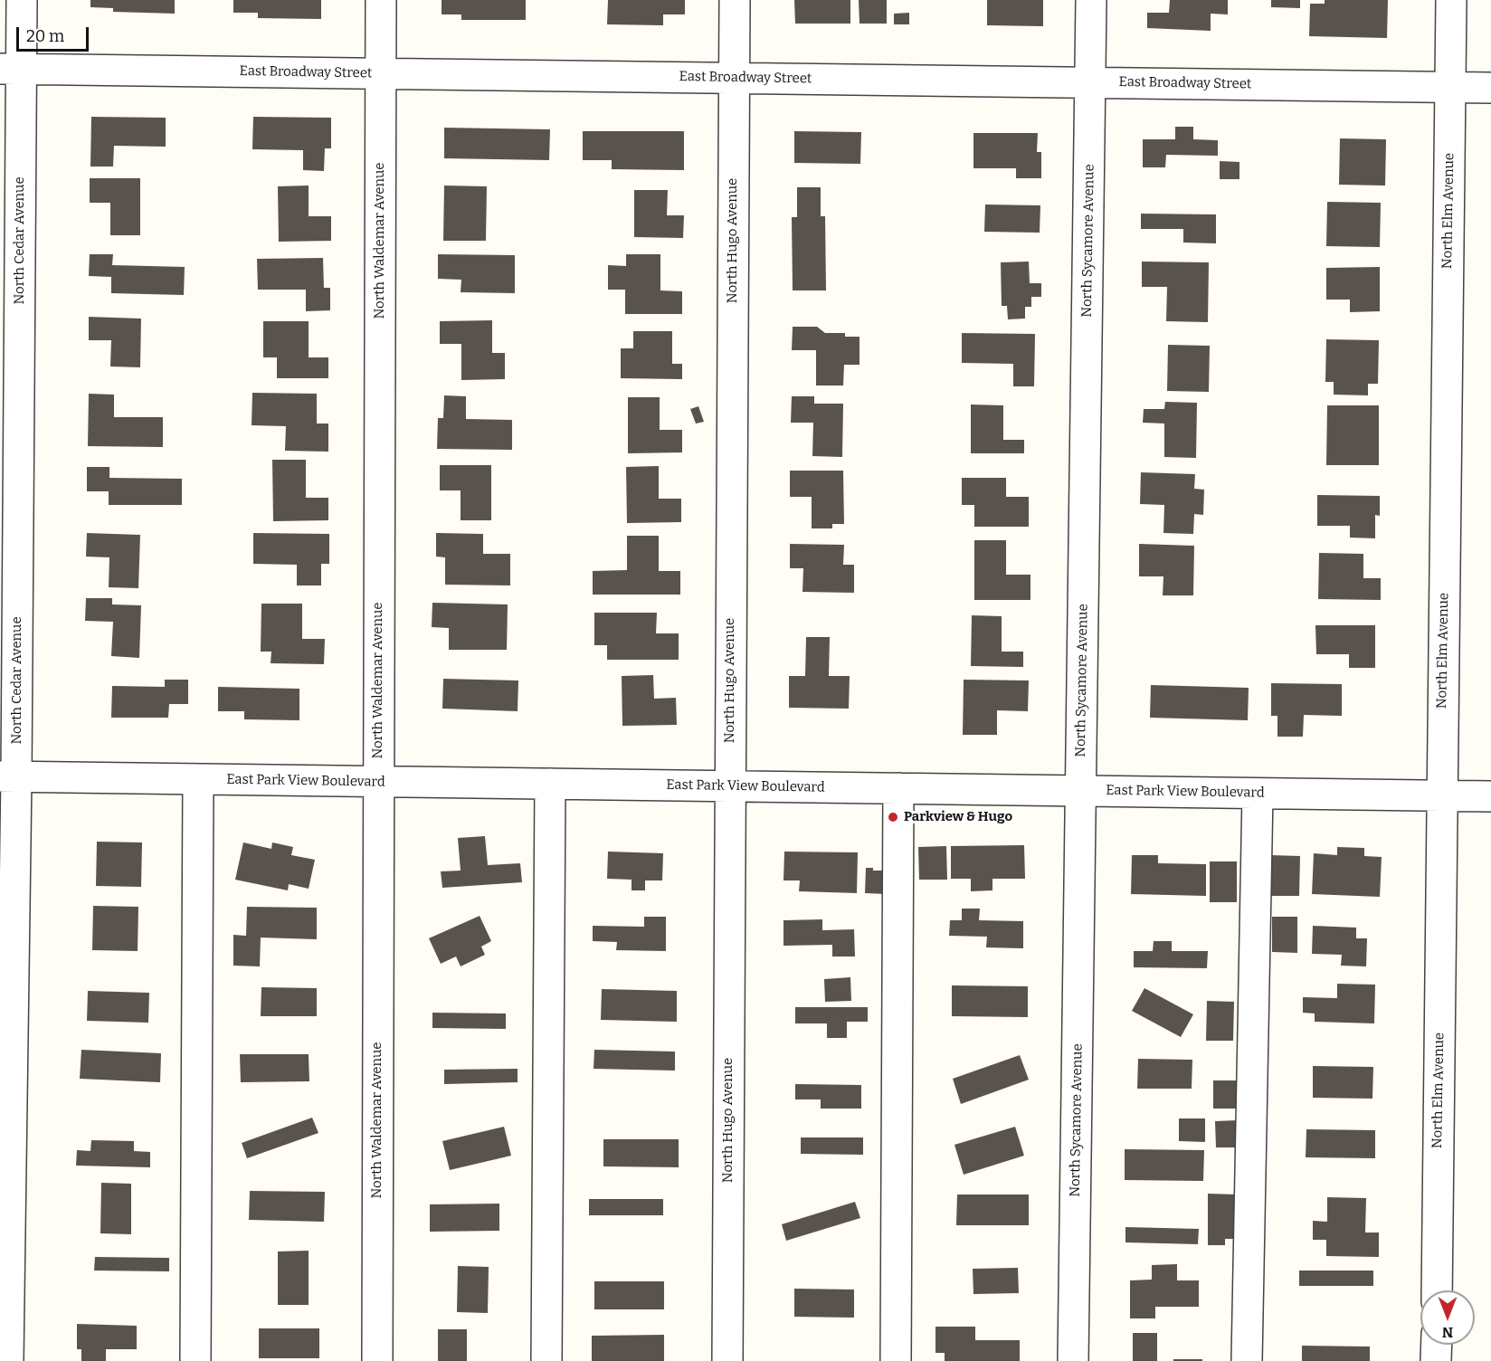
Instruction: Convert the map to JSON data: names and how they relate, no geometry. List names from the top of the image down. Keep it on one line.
{"streets":{"street":["East Broadway Street","North Elm Avenue","North Cedar Avenue","North Waldemar Avenue","North Hugo Avenue","North Sycamore Avenue","East Park View Boulevard"]},"crossings":[["East Broadway Street","North Elm Avenue"],["East Broadway Street","North Cedar Avenue"],["East Broadway Street","North Waldemar Avenue"],["East Broadway Street","North Hugo Avenue"],["East Broadway Street","North Sycamore Avenue"],["North Elm Avenue","East Park View Boulevard"],["North Cedar Avenue","East Park View Boulevard"],["North Waldemar Avenue","East Park View Boulevard"],["North Hugo Avenue","East Park View Boulevard"],["North Sycamore Avenue","East Park View Boulevard"]],"places":["Parkview & Hugo"],"scale_bar":"20 m","north":"bottom"}
